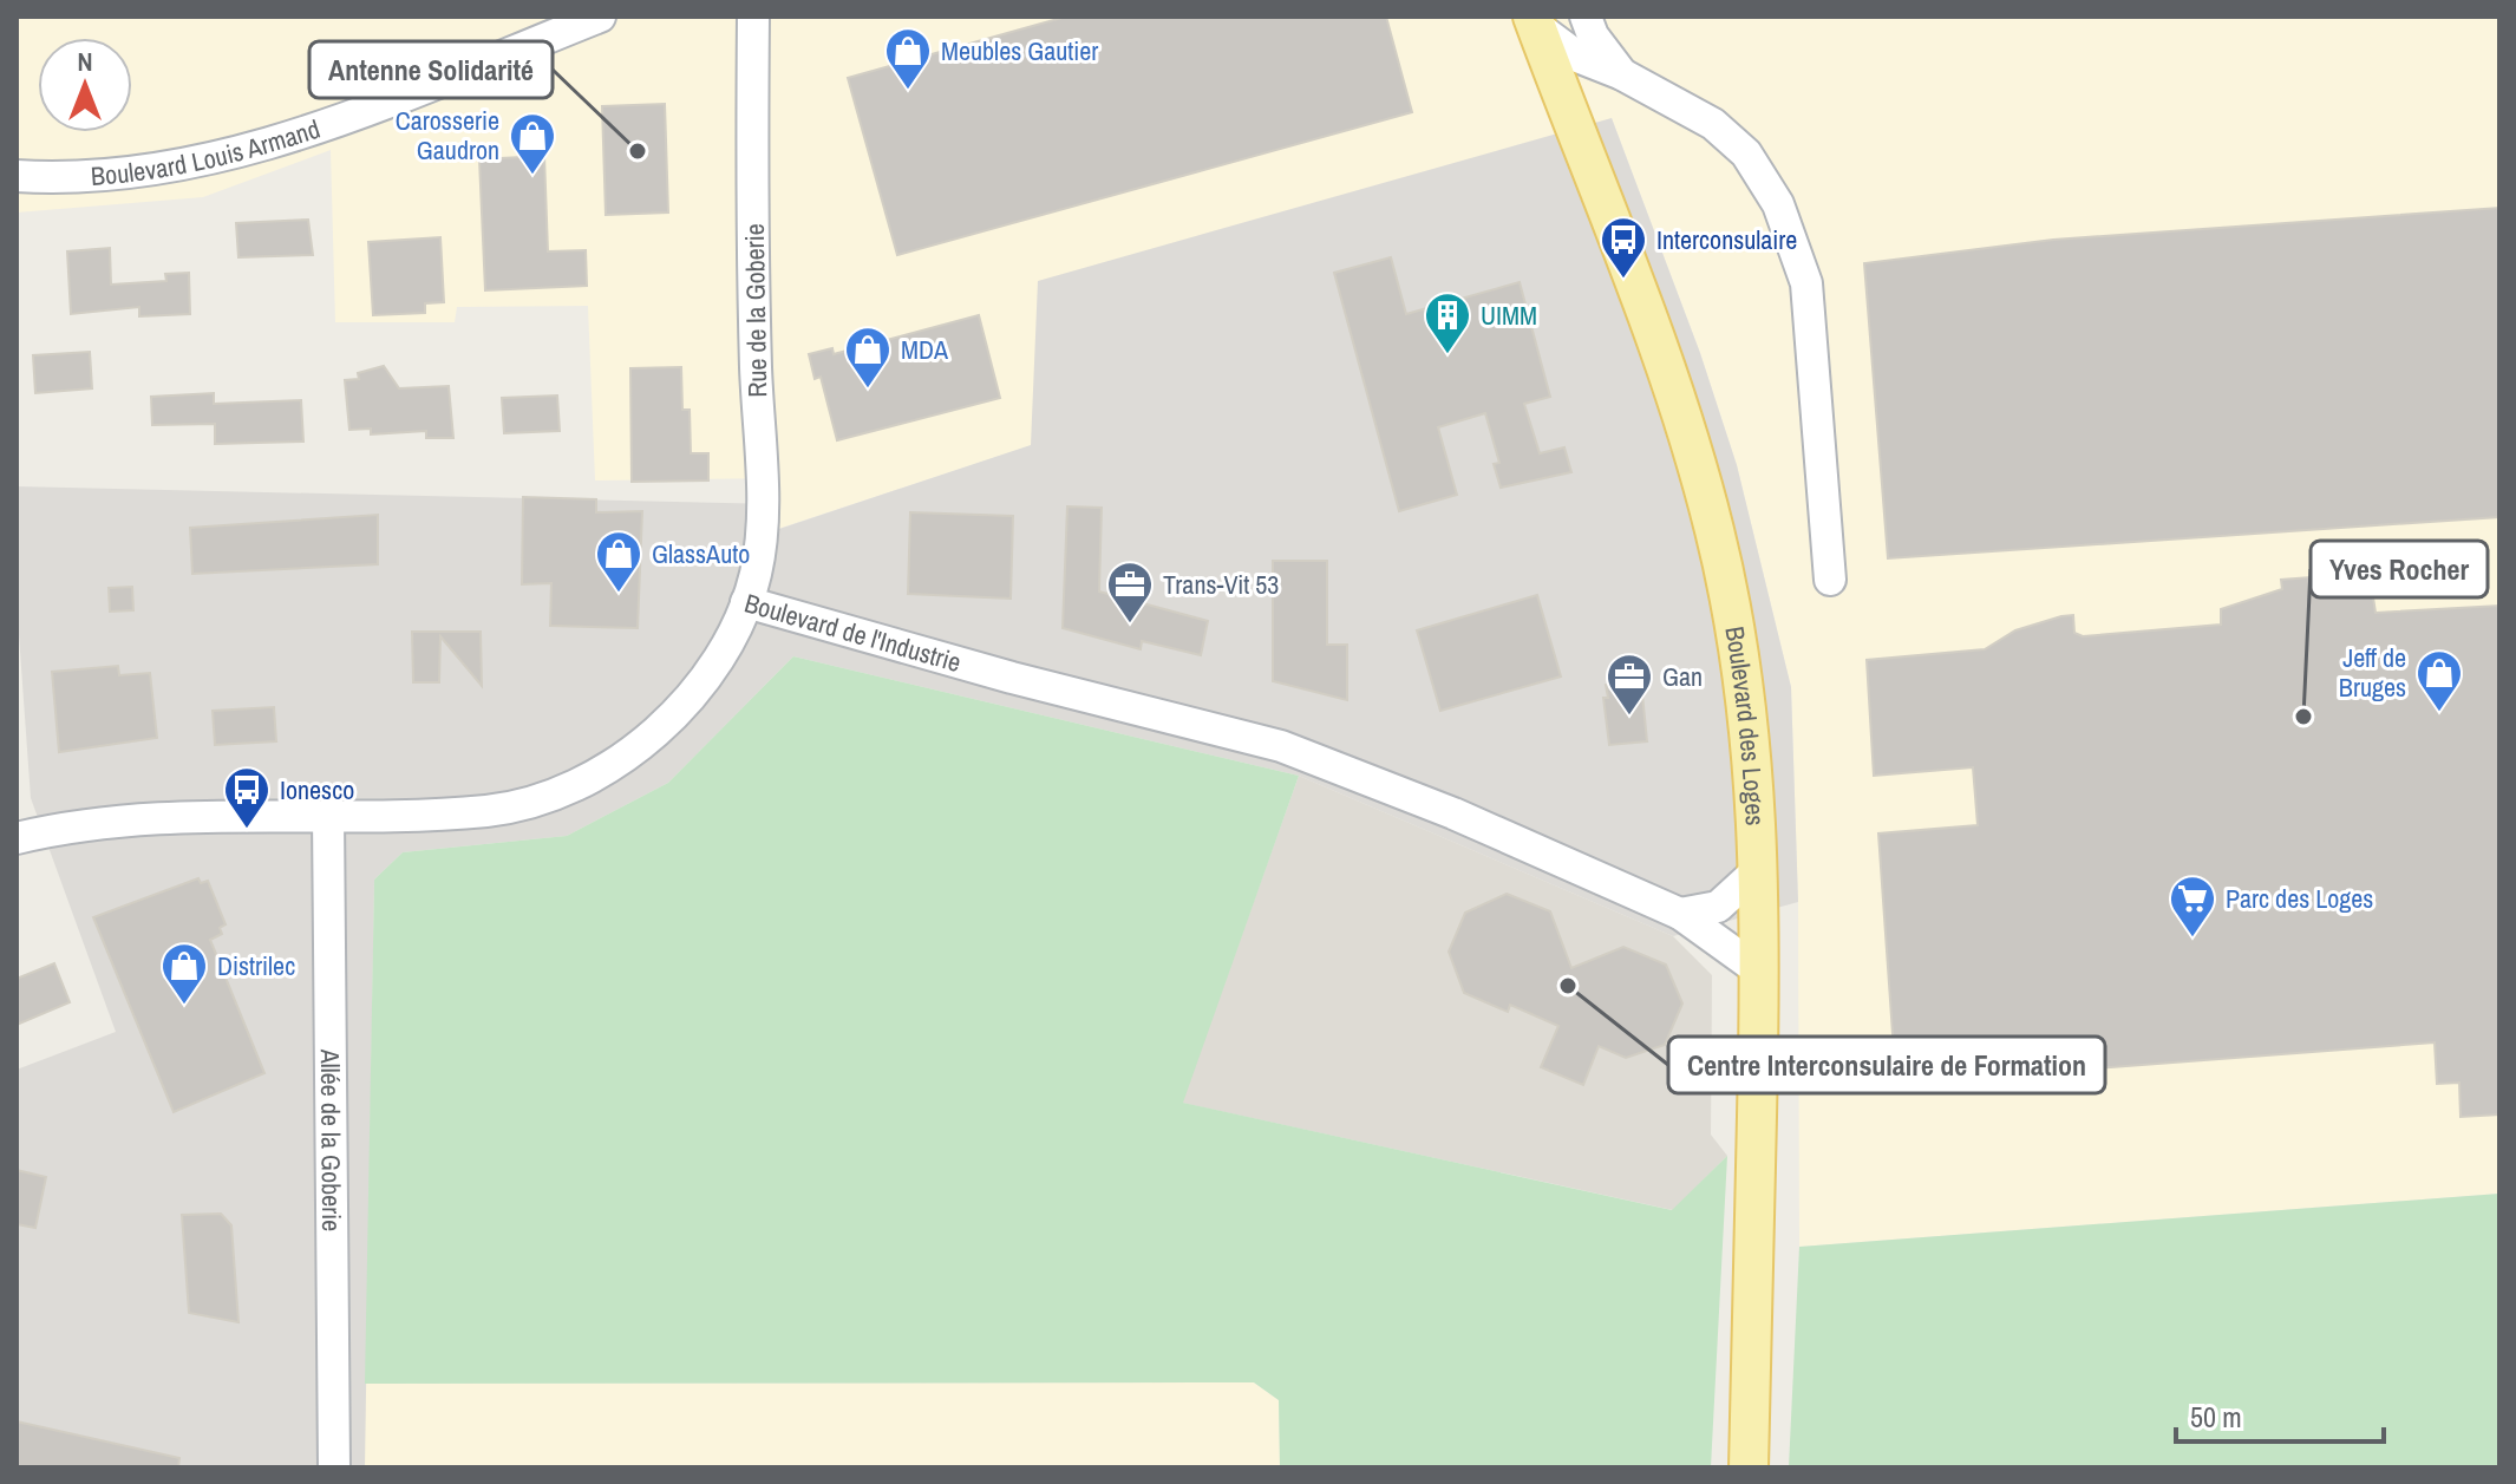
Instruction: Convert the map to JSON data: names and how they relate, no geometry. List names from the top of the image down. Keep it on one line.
{"streets":{"main road":["Boulevard des Loges"],"street":["Boulevard Louis Armand","Rue de la Goberie","Boulevard de l'Industrie","Allée de la Goberie"]},"crossings":[["Rue de la Goberie","Boulevard de l'Industrie"],["Boulevard de l'Industrie","Boulevard des Loges"],["Boulevard de l'Industrie","Allée de la Goberie"]],"places":{"shop":["Meubles Gautier","Carosserie Gaudron","MDA","GlassAuto","Jeff de Bruges","Distrilec"],"other":["Antenne Solidarité","Yves Rocher","Centre Interconsulaire de Formation"],"bus stop":["Interconsulaire","Ionesco"],"building":["UIMM"],"office":["Trans-Vit 53","Gan"],"supermarket":["Parc des Loges"]},"scale_bar":"50 m","north":"top"}
